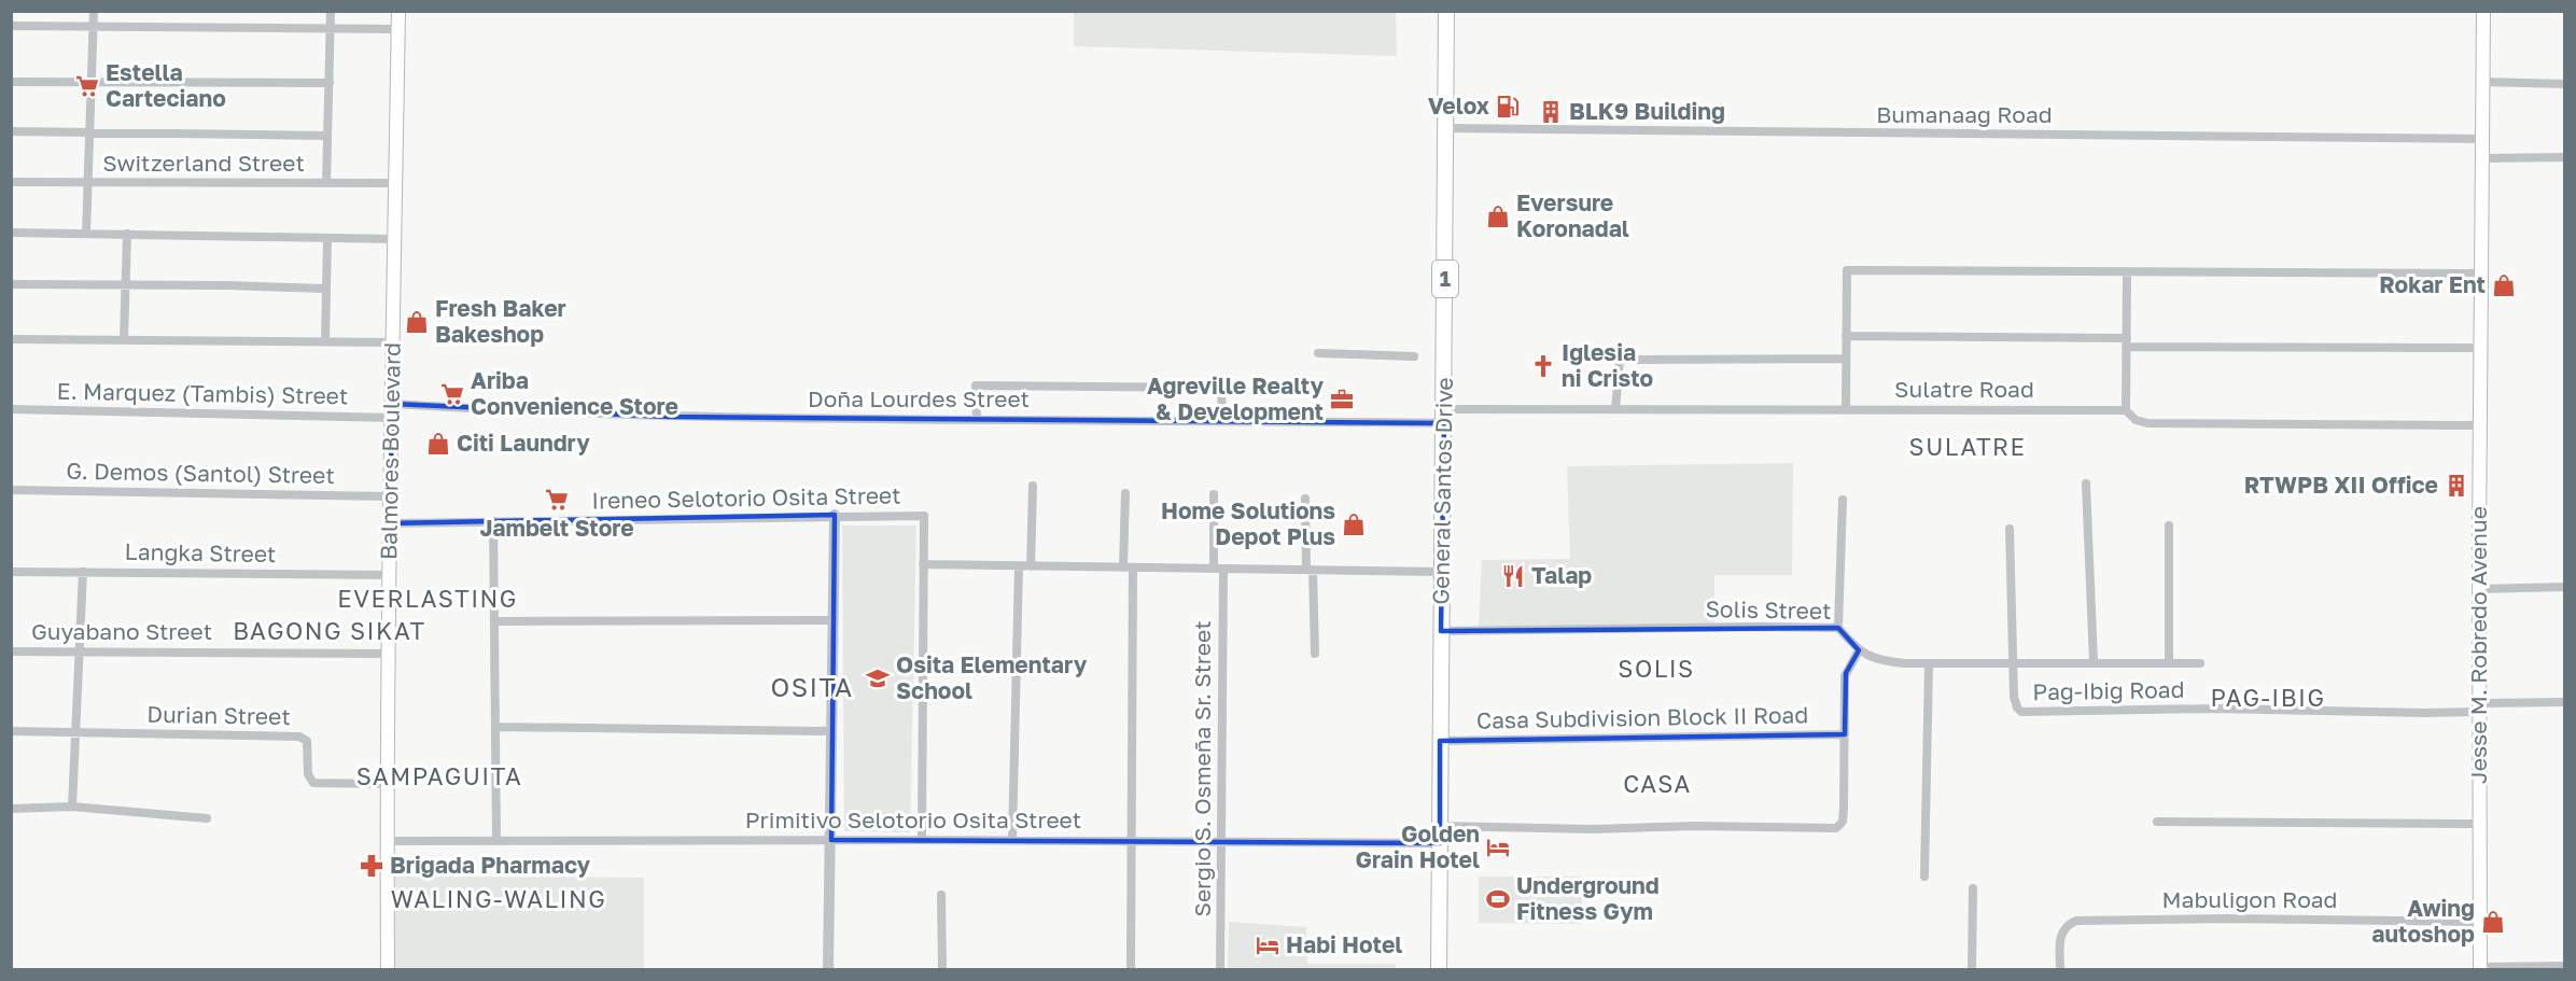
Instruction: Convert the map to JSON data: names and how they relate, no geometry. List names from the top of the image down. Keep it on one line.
{"streets":{"highway":["1","General Santos Drive"],"main road":["Balmores Boulevard","Jesse M. Robredo Avenue"],"street":["Bumanaag Road","Switzerland Street","Sulatre Road","E. Marquez (Tambis) Street","Doña Lourdes Street","G. Demos (Santol) Street","Ireneo Selotorio Osita Street","Langka Street","Solis Street","Guyabano Street","Pag-Ibig Road","Durian Street","Casa Subdivision Block II Road","Sergio S. Osmeña Sr. Street","Primitivo Selotorio Osita Street","Mabuligon Road"]},"crossings":[["Bumanaag Road","General Santos Drive"],["Bumanaag Road","Jesse M. Robredo Avenue"],["Switzerland Street","Balmores Boulevard"],["Sulatre Road","Doña Lourdes Street"],["Sulatre Road","General Santos Drive"],["Sulatre Road","Jesse M. Robredo Avenue"],["E. Marquez (Tambis) Street","Balmores Boulevard"],["Doña Lourdes Street","Balmores Boulevard"],["Doña Lourdes Street","General Santos Drive"],["Balmores Boulevard","G. Demos (Santol) Street"],["Balmores Boulevard","Ireneo Selotorio Osita Street"],["Balmores Boulevard","Langka Street"],["Balmores Boulevard","Guyabano Street"],["Balmores Boulevard","Durian Street"],["Balmores Boulevard","Primitivo Selotorio Osita Street"],["General Santos Drive","Solis Street"],["General Santos Drive","Casa Subdivision Block II Road"],["General Santos Drive","Primitivo Selotorio Osita Street"],["Solis Street","Pag-Ibig Road"],["Jesse M. Robredo Avenue","Pag-Ibig Road"],["Jesse M. Robredo Avenue","Mabuligon Road"],["Sergio S. Osmeña Sr. Street","Primitivo Selotorio Osita Street"]],"districts":["SULATRE","EVERLASTING","BAGONG SIKAT","SOLIS","OSITA","PAG-IBIG","SAMPAGUITA","CASA","WALING-WALING"],"places":{"supermarket":["Estella Carteciano","Ariba Convenience Store","Jambelt Store"],"fuel station":["Velox"],"building":["BLK9 Building","RTWPB XII Office"],"shop":["Eversure Koronadal","Rokar Ent","Fresh Baker Bakeshop","Citi Laundry","Home Solutions Depot Plus","Awing autoshop"],"church":["Iglesia ni Cristo"],"office":["Agreville Realty & Development"],"restaurant":["Talap"],"school or university":["Osita Elementary School"],"hotel":["Golden Grain Hotel","Habi Hotel"],"pharmacy":["Brigada Pharmacy"],"sports":["Underground Fitness Gym"]}}
